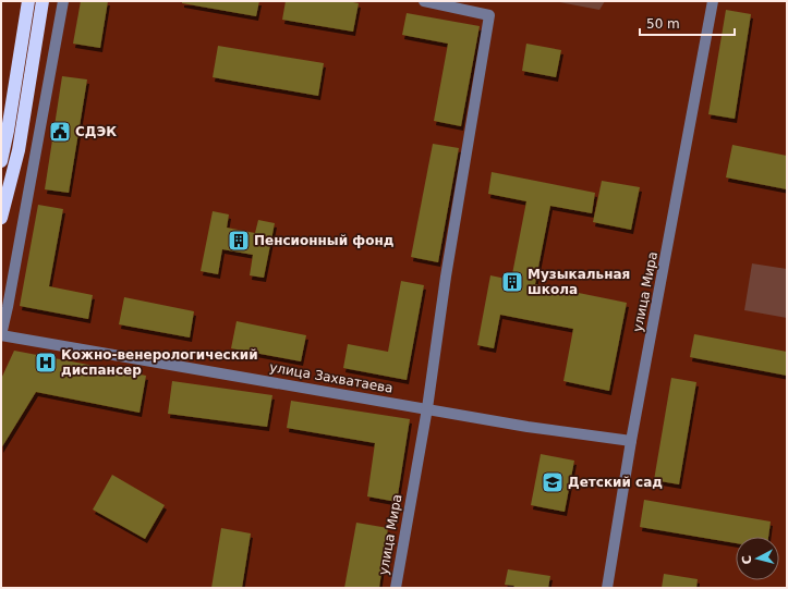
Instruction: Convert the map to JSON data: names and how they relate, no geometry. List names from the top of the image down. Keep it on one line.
{"streets":{"street":["улица Мира","улица Захватаева"]},"crossings":[["улица Мира","улица Захватаева"]],"places":{"public building":["СДЭК"],"building":["Пенсионный фонд","Музыкальная школа"],"hospital":["Кожно-венерологический диспансер"],"school or university":["Детский сад"]},"scale_bar":"50 m","north":"left"}
